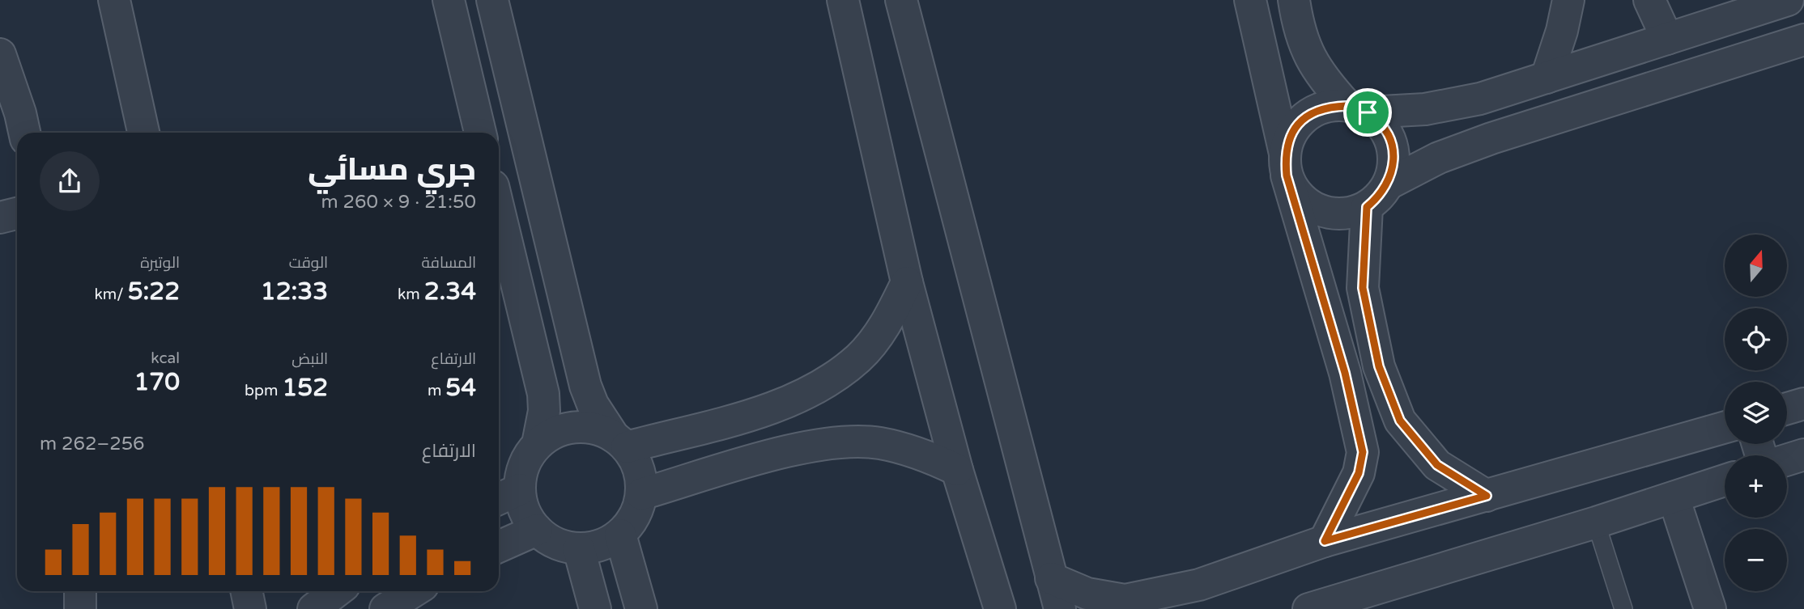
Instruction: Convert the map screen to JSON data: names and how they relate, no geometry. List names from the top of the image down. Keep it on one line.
{"north":"top","page":{"heading":["جري مسائي","21:50 · 9 × 260 m"],"stats":[["المسافة","2.34 km"],["الوقت","12:33"],["الوتيرة","5:22 /km"],["الارتفاع","54 m"],["النبض","152 bpm"],["kcal","170"]],"map_buttons":["+","−"],"chart":["الارتفاع","256–262 m"]}}
